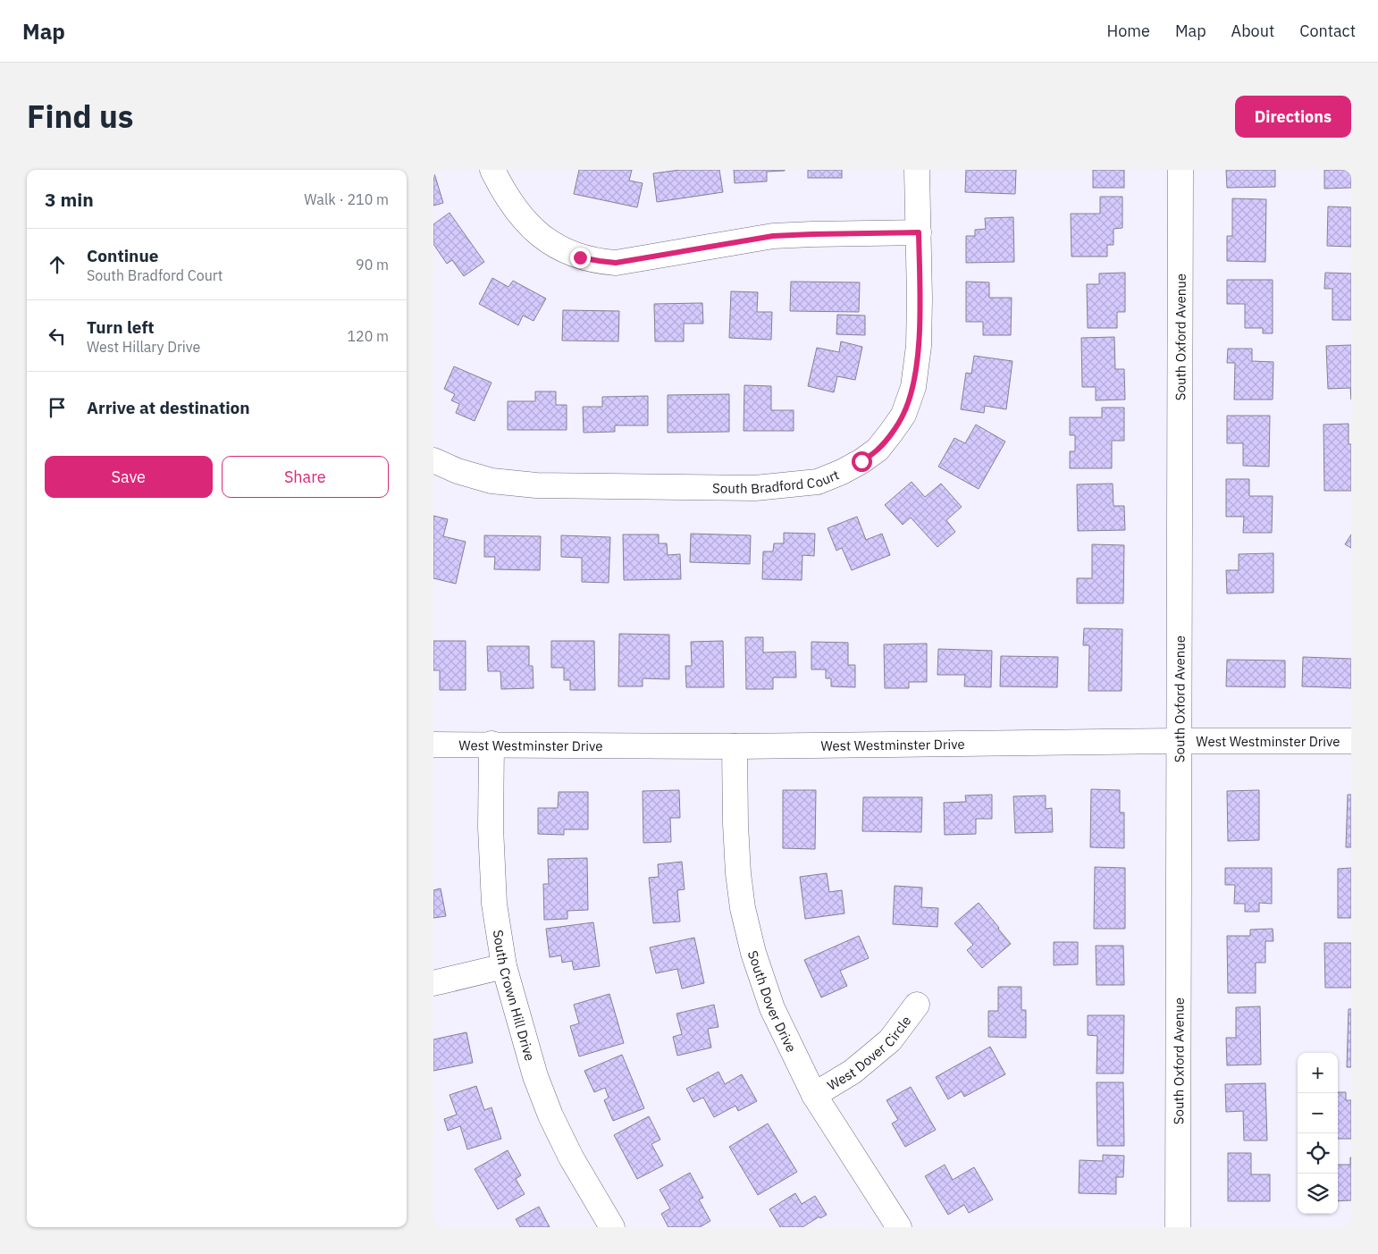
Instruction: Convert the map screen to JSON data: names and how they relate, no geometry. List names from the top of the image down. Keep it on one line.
{"streets":{"street":["South Oxford Avenue","South Bradford Court","West Westminster Drive","South Crown Hill Drive","South Dover Drive","West Dover Circle"]},"crossings":[["South Oxford Avenue","West Westminster Drive"],["West Westminster Drive","South Crown Hill Drive"],["West Westminster Drive","South Dover Drive"],["South Dover Drive","West Dover Circle"]],"page":{"header":"Map","nav":["Home","Map","About","Contact"],"title":"Find us","buttons":["Directions",["Save","Share"]],"heading":["3 min","Walk · 210 m"],"list":[["Continue","South Bradford Court","90 m"],["Turn left","West Hillary Drive","120 m"],"Arrive at destination"],"map_buttons":["+","−"]}}
